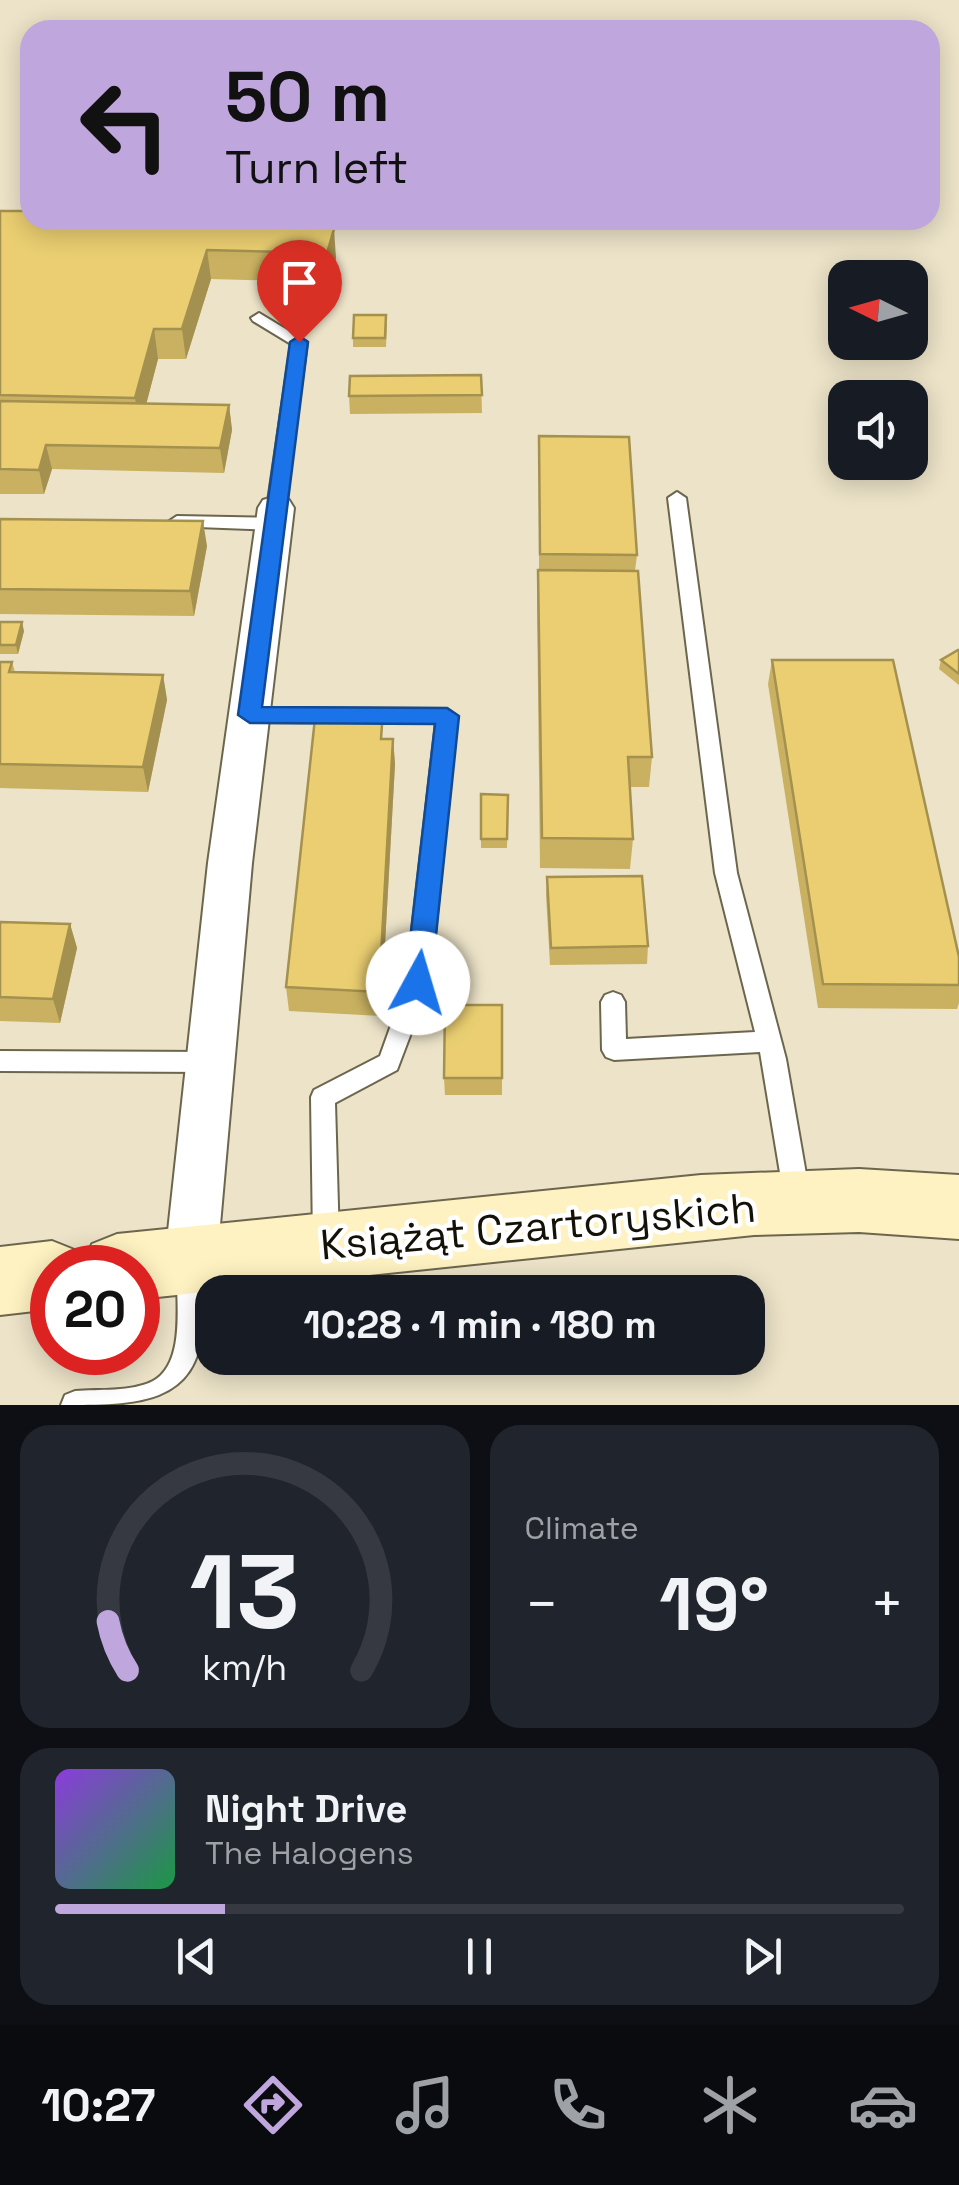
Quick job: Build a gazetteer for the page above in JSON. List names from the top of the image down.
{
  "streets": {
    "main road": ["Książąt Czartoryskich"]
  },
  "north": "left",
  "page": {
    "turn": ["50 m", "Turn left"],
    "limit": "20",
    "trip": "10:28 · 1 min · 180 m",
    "tile": "Climate",
    "heat": ["−", "19°", "+"],
    "song": ["Night Drive", "The Halogens"],
    "tabs": "10:27",
    "gauge": ["13", "km/h"]
  }
}
